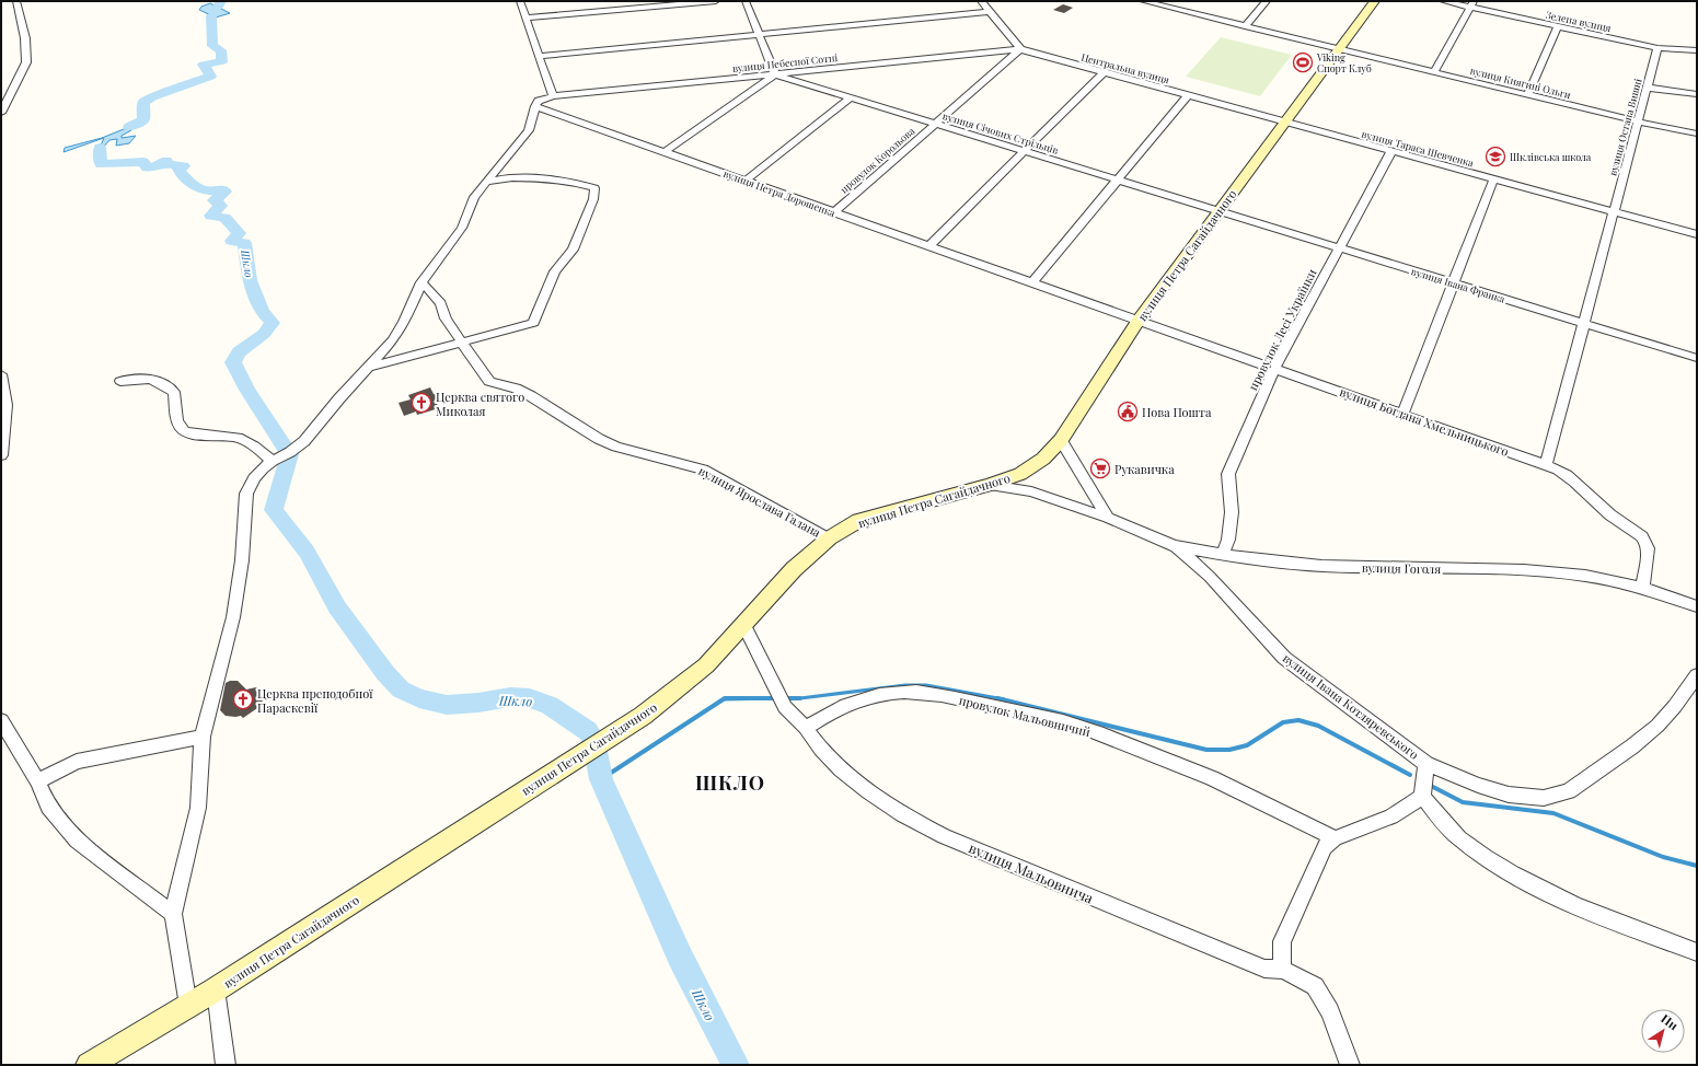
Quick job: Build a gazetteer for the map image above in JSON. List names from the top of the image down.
{
  "streets": {
    "street": [
      "Зелена вулиця",
      "вулиця Небесної Сотні",
      "Центральна вулиця",
      "вулиця Княгині Ольги",
      "вулиця Остапа Вишні",
      "вулиця Січових Стрільців",
      "вулиця Тараса Шевченка",
      "провулок Корольова",
      "вулиця Петра Дорошенка",
      "вулиця Петра Сагайдачного",
      "вулиця Івана Франка",
      "провулок Лесі Українки",
      "вулиця Богдана Хмельницького",
      "вулиця Ярослава Галана",
      "вулиця Гоголя",
      "вулиця Івана Котляревського",
      "провулок Мальовничий",
      "вулиця Мальовнича"
    ]
  },
  "crossings": [
    ["Зелена вулиця", "вулиця Остапа Вишні"],
    ["вулиця Небесної Сотні", "Центральна вулиця"],
    ["вулиця Небесної Сотні", "вулиця Січових Стрільців"],
    ["вулиця Небесної Сотні", "провулок Корольова"],
    ["Центральна вулиця", "вулиця Тараса Шевченка"],
    ["Центральна вулиця", "провулок Корольова"],
    ["Центральна вулиця", "вулиця Петра Сагайдачного"],
    ["вулиця Княгині Ольги", "вулиця Остапа Вишні"],
    ["вулиця Княгині Ольги", "вулиця Петра Сагайдачного"],
    ["вулиця Остапа Вишні", "вулиця Тараса Шевченка"],
    ["вулиця Остапа Вишні", "вулиця Івана Франка"],
    ["вулиця Остапа Вишні", "вулиця Богдана Хмельницького"],
    ["вулиця Січових Стрільців", "провулок Корольова"],
    ["вулиця Січових Стрільців", "вулиця Петра Сагайдачного"],
    ["вулиця Січових Стрільців", "вулиця Івана Франка"],
    ["вулиця Тараса Шевченка", "вулиця Петра Сагайдачного"],
    ["вулиця Тараса Шевченка", "провулок Лесі Українки"],
    ["провулок Корольова", "вулиця Петра Дорошенка"],
    ["вулиця Петра Дорошенка", "вулиця Петра Сагайдачного"],
    ["вулиця Петра Дорошенка", "вулиця Богдана Хмельницького"],
    ["вулиця Петра Сагайдачного", "вулиця Івана Франка"],
    ["вулиця Петра Сагайдачного", "вулиця Богдана Хмельницького"],
    ["вулиця Петра Сагайдачного", "вулиця Ярослава Галана"],
    ["вулиця Петра Сагайдачного", "вулиця Гоголя"],
    ["вулиця Петра Сагайдачного", "вулиця Мальовнича"],
    ["вулиця Івана Франка", "провулок Лесі Українки"],
    ["провулок Лесі Українки", "вулиця Богдана Хмельницького"],
    ["провулок Лесі Українки", "вулиця Гоголя"],
    ["вулиця Богдана Хмельницького", "вулиця Гоголя"],
    ["вулиця Гоголя", "вулиця Івана Котляревського"],
    ["провулок Мальовничий", "вулиця Мальовнича"]
  ],
  "districts": ["ШКЛО"],
  "water": ["Шкло"],
  "places": {
    "sports": ["Viking Спорт Клуб"],
    "school or university": ["Шклівська школа"],
    "church": ["Церква святого Миколая", "Церква преподобної Параскевії"],
    "public building": ["Нова Пошта"],
    "supermarket": ["Рукавичка"]
  },
  "north": "top right"
}
